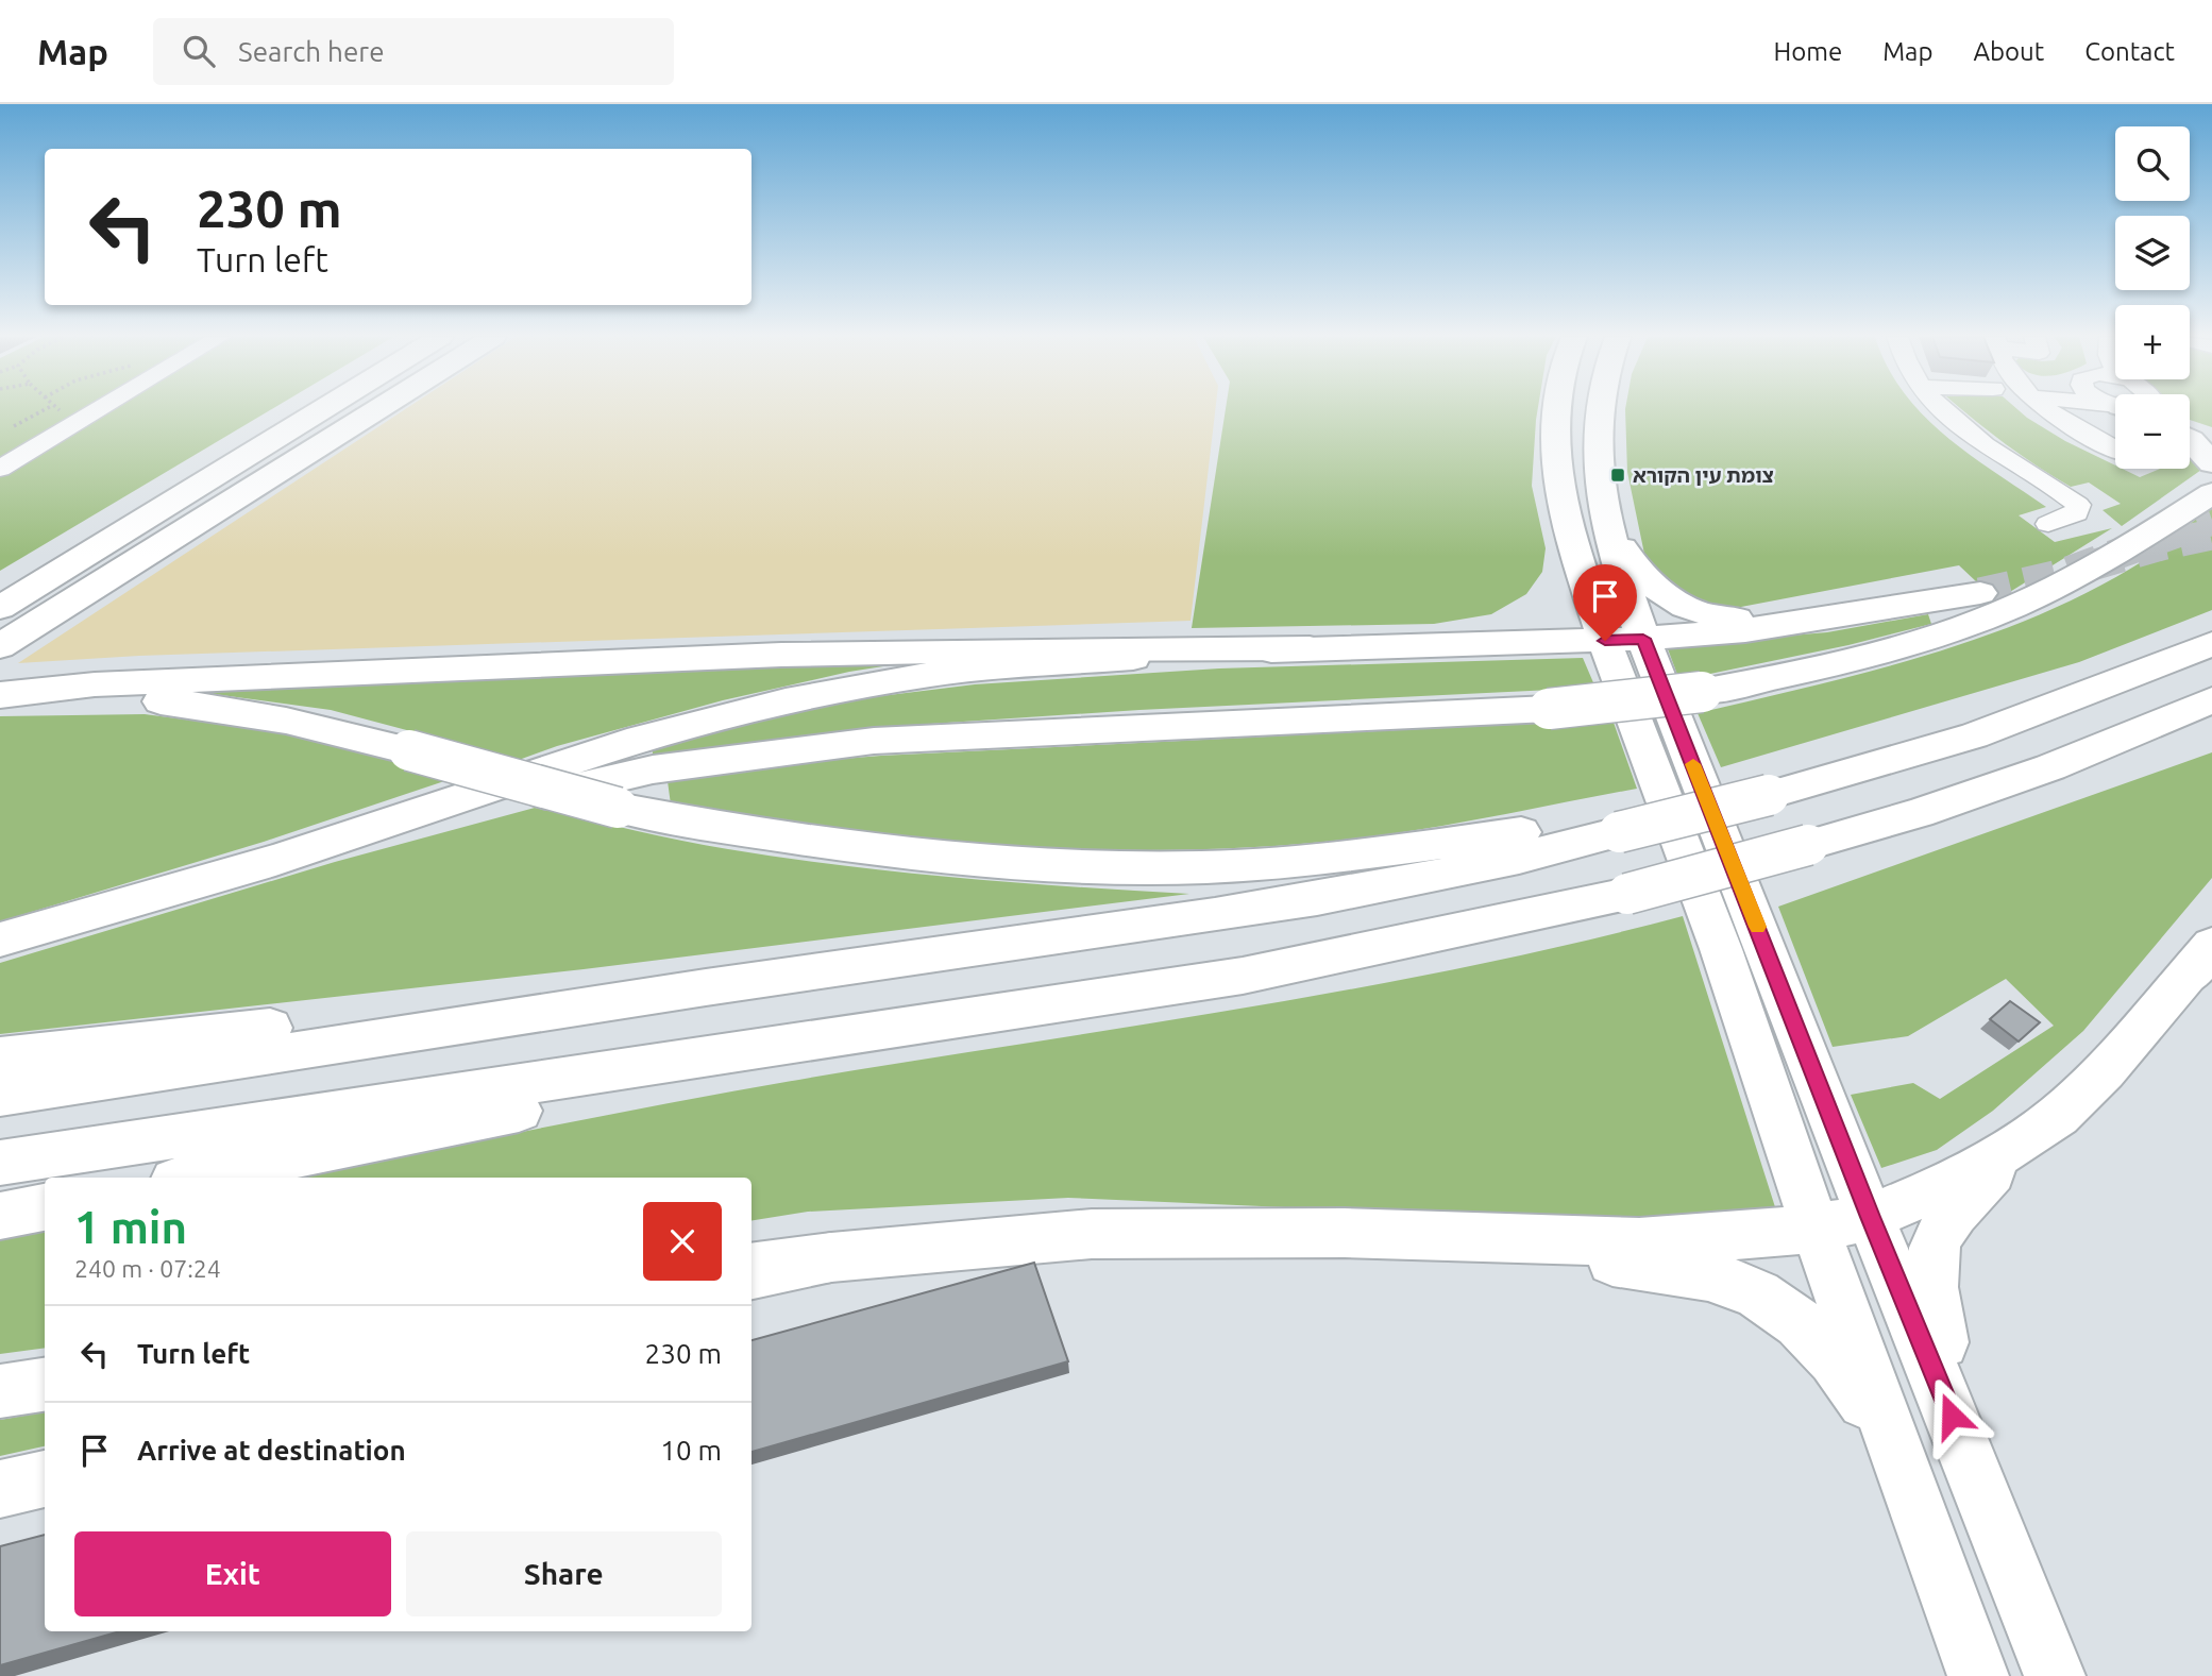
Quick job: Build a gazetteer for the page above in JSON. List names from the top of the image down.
{
  "places": {
    "transit": ["צומת עין הקורא"]
  },
  "page": {
    "header": "Map",
    "search": "Search here",
    "nav": [
      "Home",
      "Map",
      "About",
      "Contact"
    ],
    "map_buttons": ["+", "−"],
    "turn": ["230 m", "Turn left"],
    "heading": ["1 min", "240 m · 07:24"],
    "list": [
      {
        "name": "Turn left",
        "value": "230 m"
      },
      {
        "name": "Arrive at destination",
        "value": "10 m"
      }
    ],
    "buttons": ["Exit", "Share"]
  }
}
